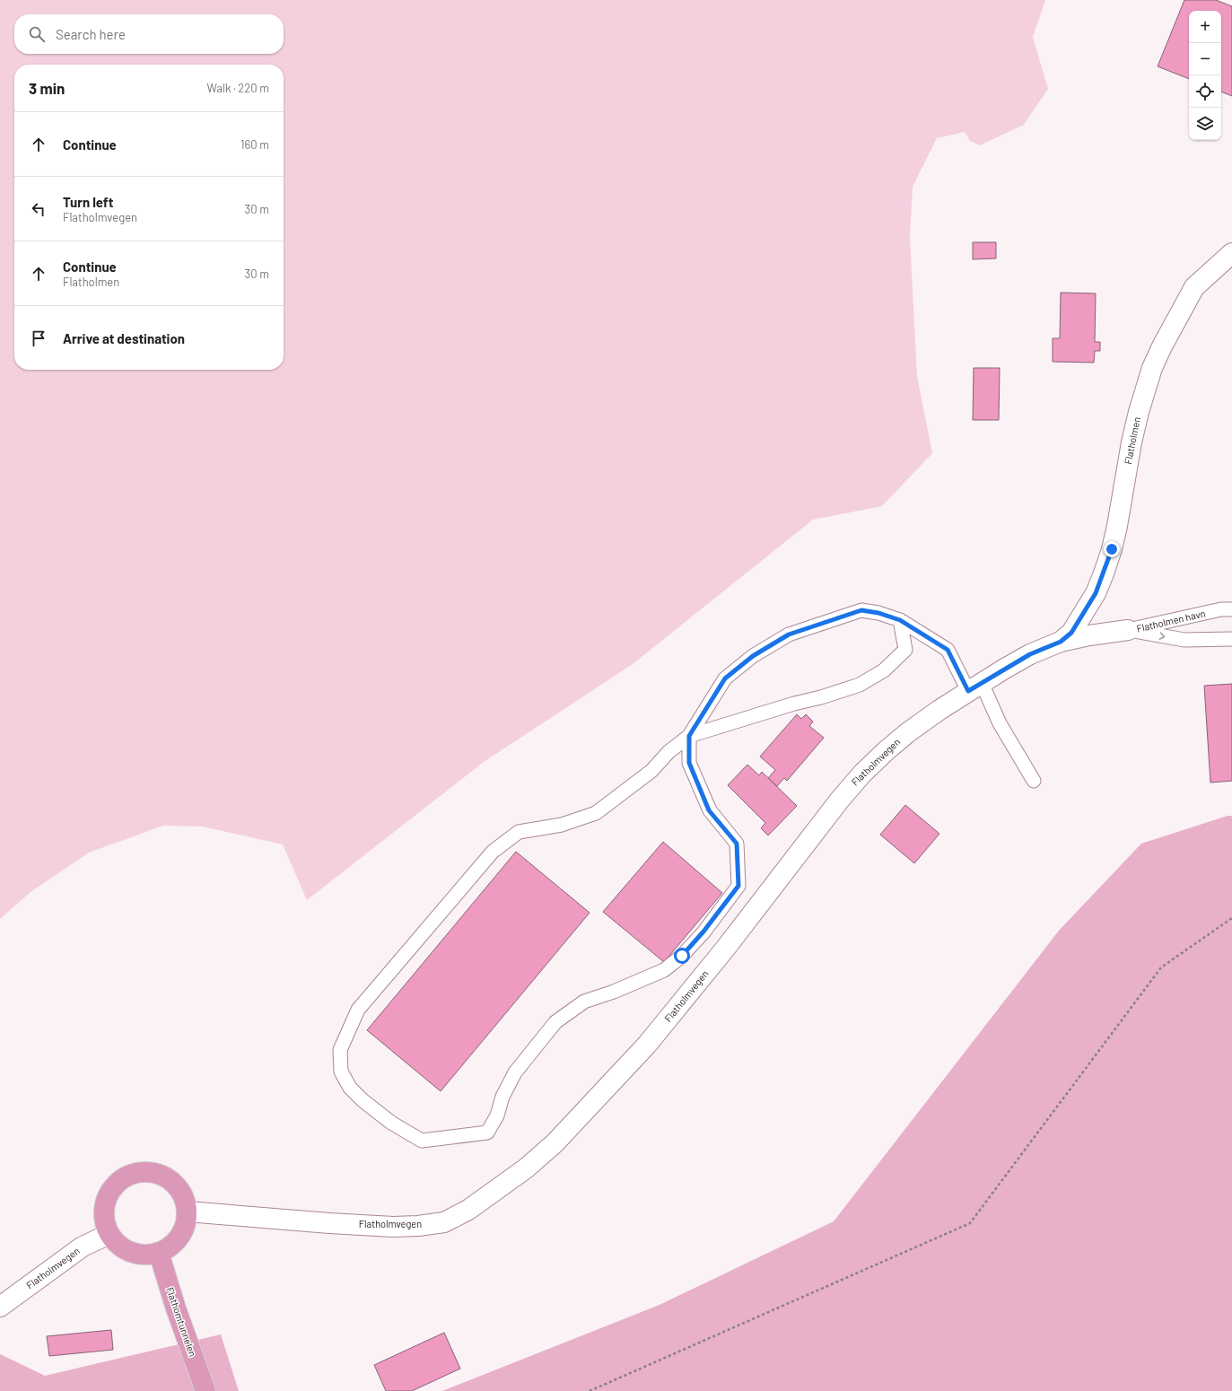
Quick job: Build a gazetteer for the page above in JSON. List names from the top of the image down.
{
  "streets": {
    "highway": ["Flathomtunnelen"],
    "street": ["Flatholmen", "Flatholmvegen"],
    "lane": ["Flatholmen havn"]
  },
  "crossings": [
    ["Flatholmen", "Flatholmvegen"],
    ["Flatholmen havn", "Flatholmvegen"],
    ["Flatholmvegen", "Flathomtunnelen"]
  ],
  "page": {
    "map_buttons": ["+", "−"],
    "search": "Search here",
    "heading": ["3 min", "Walk · 220 m"],
    "list": [
      ["Continue", "160 m"],
      ["Turn left", "Flatholmvegen", "30 m"],
      ["Continue", "Flatholmen", "30 m"],
      "Arrive at destination"
    ]
  }
}
